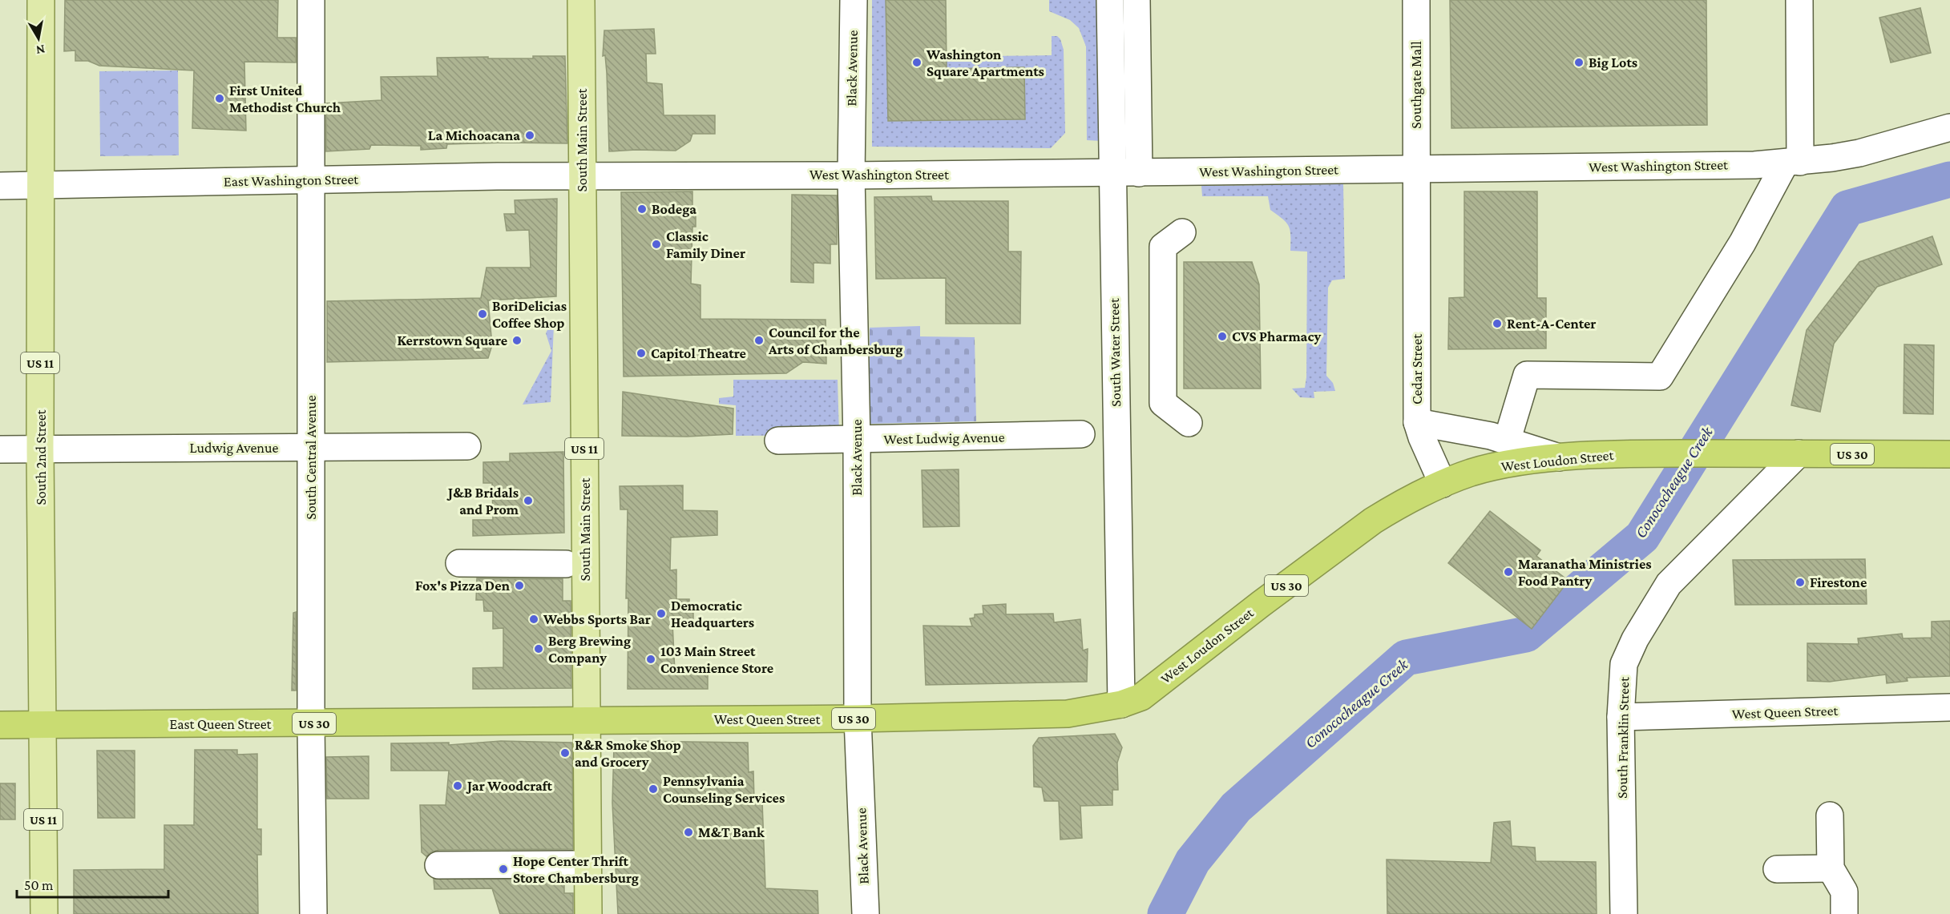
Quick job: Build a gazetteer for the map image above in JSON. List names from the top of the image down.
{
  "streets": {
    "highway": [
      "US 30",
      "West Loudon Street",
      "West Queen Street",
      "East Queen Street"
    ],
    "main road": ["South Main Street", "US 11", "South 2nd Street"],
    "street": [
      "Black Avenue",
      "Southgate Mall",
      "West Washington Street",
      "East Washington Street",
      "South Water Street",
      "Cedar Street",
      "West Ludwig Avenue",
      "Ludwig Avenue",
      "South Central Avenue",
      "South Franklin Street"
    ]
  },
  "crossings": [
    ["Black Avenue", "West Washington Street"],
    ["Black Avenue", "West Ludwig Avenue"],
    ["Black Avenue", "West Queen Street"],
    ["Southgate Mall", "West Washington Street"],
    ["Southgate Mall", "Cedar Street"],
    ["South Main Street", "West Washington Street"],
    ["South Main Street", "East Washington Street"],
    ["South Main Street", "West Queen Street"],
    ["South Main Street", "East Queen Street"],
    ["West Washington Street", "East Washington Street"],
    ["West Washington Street", "South Water Street"],
    ["West Washington Street", "Cedar Street"],
    ["East Washington Street", "South 2nd Street"],
    ["East Washington Street", "South Central Avenue"],
    ["South Water Street", "West Loudon Street"],
    ["South Water Street", "West Queen Street"],
    ["Cedar Street", "West Loudon Street"],
    ["Ludwig Avenue", "South 2nd Street"],
    ["Ludwig Avenue", "South Central Avenue"],
    ["South 2nd Street", "East Queen Street"],
    ["South Central Avenue", "East Queen Street"],
    ["West Loudon Street", "West Queen Street"],
    ["West Loudon Street", "South Franklin Street"],
    ["West Queen Street", "East Queen Street"],
    ["West Queen Street", "South Franklin Street"]
  ],
  "water": ["Conococheague Creek"],
  "places": [
    "Washington Square Apartments",
    "Big Lots",
    "First United Methodist Church",
    "La Michoacana",
    "Bodega",
    "Classic Family Diner",
    "BoriDelicias Coffee Shop",
    "Rent-A-Center",
    "CVS Pharmacy",
    "Kerrstown Square",
    "Council for the Arts of Chambersburg",
    "Capitol Theatre",
    "J&B Bridals and Prom",
    "Maranatha Ministries Food Pantry",
    "Firestone",
    "Fox's Pizza Den",
    "Democratic Headquarters",
    "Webbs Sports Bar",
    "Berg Brewing Company",
    "103 Main Street Convenience Store",
    "R&R Smoke Shop and Grocery",
    "Jar Woodcraft",
    "Pennsylvania Counseling Services",
    "M&T Bank",
    "Hope Center Thrift Store Chambersburg"
  ],
  "scale_bar": "50 m",
  "north": "bottom"
}
